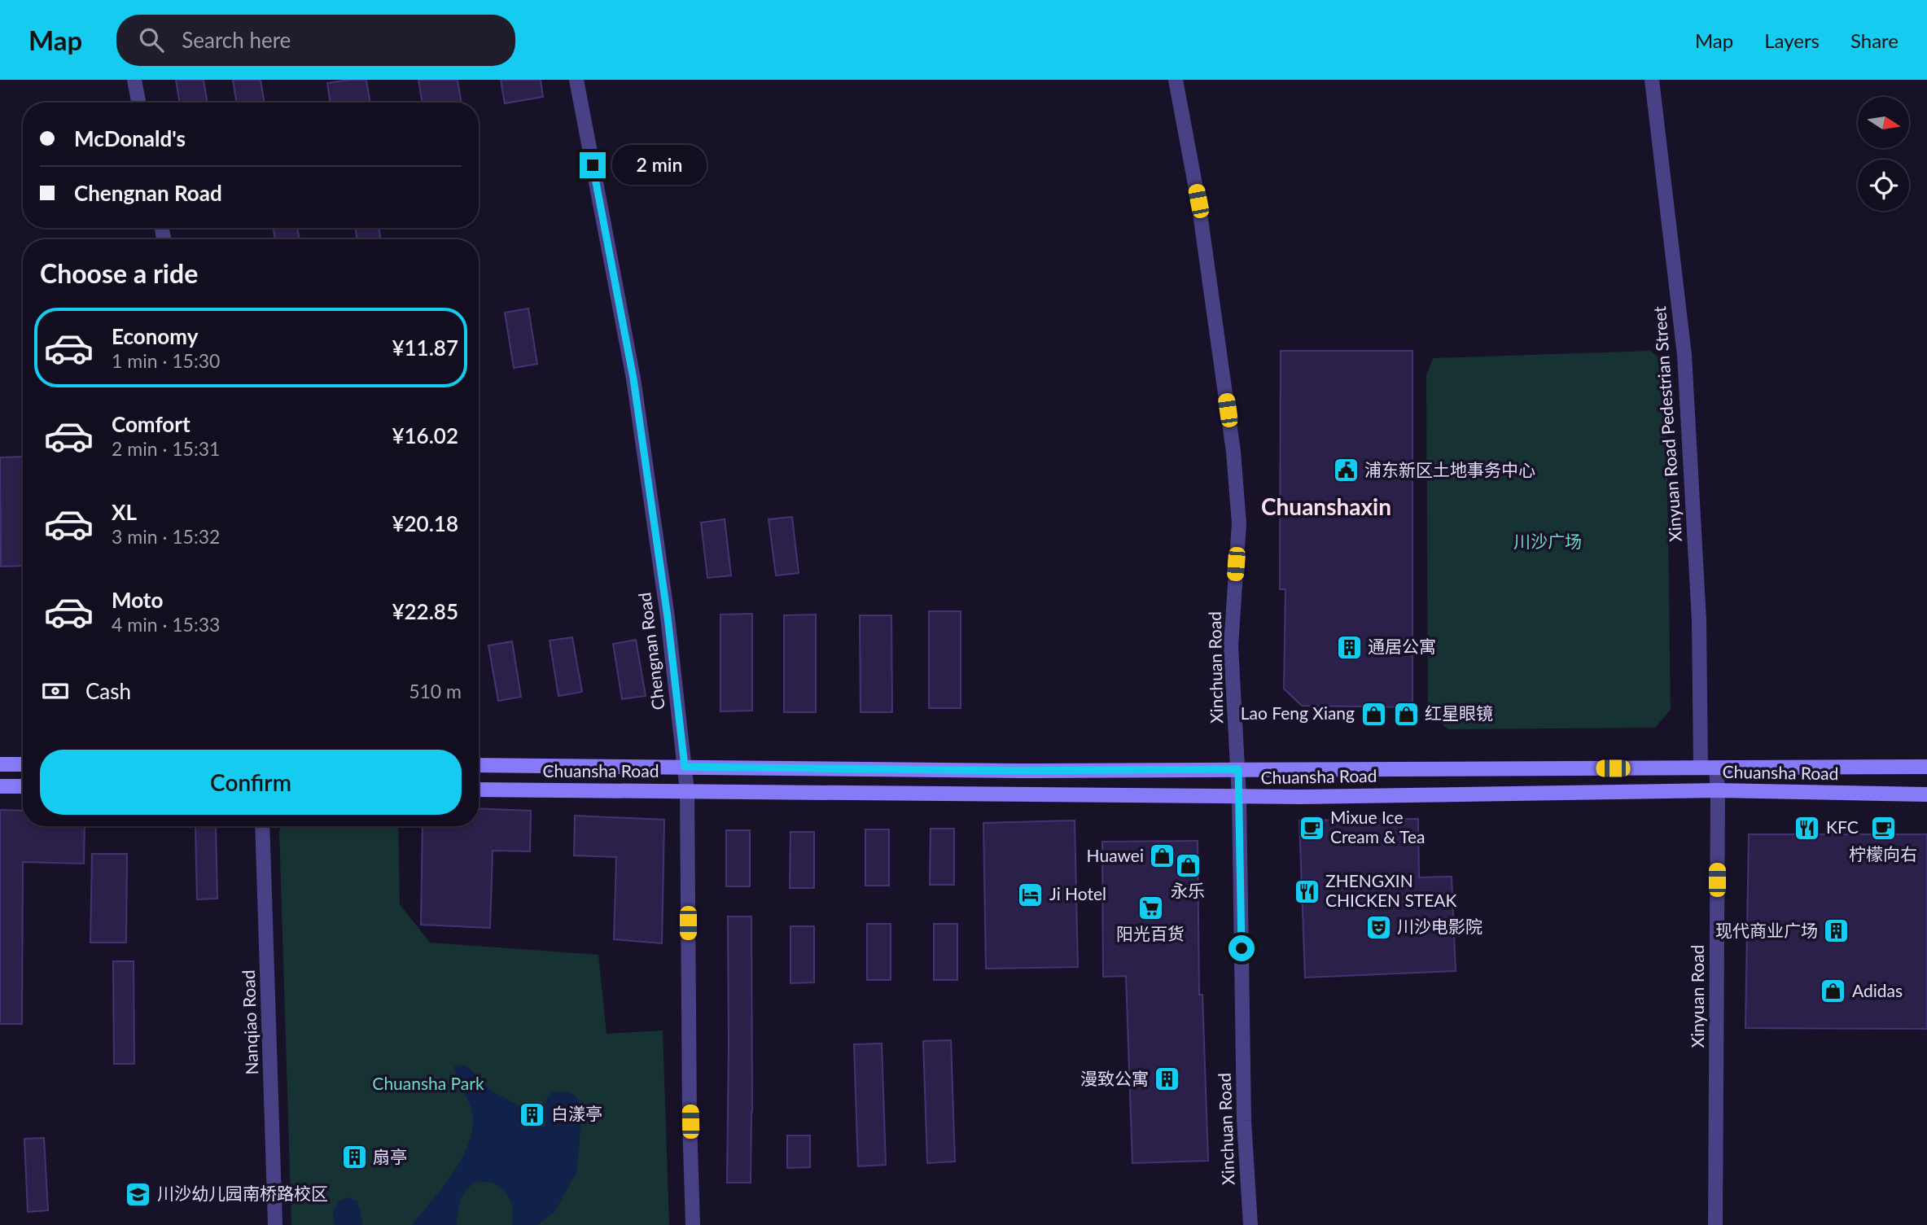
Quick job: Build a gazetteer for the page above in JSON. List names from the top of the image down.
{
  "streets": {
    "main road": ["Chuansha Road"],
    "street": [
      "Xinyuan Road Pedestrian Street",
      "Chengnan Road",
      "Xinchuan Road",
      "Xinyuan Road",
      "Nanqiao Road"
    ]
  },
  "crossings": [
    ["Xinyuan Road Pedestrian Street", "Chuansha Road"],
    ["Chengnan Road", "Chuansha Road"],
    ["Xinchuan Road", "Chuansha Road"],
    ["Chuansha Road", "Xinyuan Road"]
  ],
  "districts": ["Chuanshaxin"],
  "parks": ["川沙广场", "Chuansha Park"],
  "places": {
    "public building": ["浦东新区土地事务中心"],
    "building": [
      "通居公寓",
      "现代商业广场",
      "漫致公寓",
      "白漾亭",
      "扇亭"
    ],
    "shop": [
      "Lao Feng Xiang",
      "红星眼镜",
      "Huawei",
      "永乐",
      "Adidas"
    ],
    "cafe": ["Mixue Ice Cream & Tea", "柠檬向右"],
    "restaurant": ["KFC", "ZHENGXIN CHICKEN STEAK"],
    "hotel": ["Ji Hotel"],
    "supermarket": ["阳光百货"],
    "theatre": ["川沙电影院"],
    "school or university": ["川沙幼儿园南桥路校区"]
  },
  "north": "right",
  "page": {
    "header": "Map",
    "search": "Search here",
    "nav": ["Map", "Layers", "Share"],
    "banner": ["McDonald's", "Chengnan Road"],
    "bubble": "2 min",
    "heading": "Choose a ride",
    "list": [
      {
        "name": "Economy",
        "note": "1 min · 15:30",
        "value": "¥11.87"
      },
      {
        "name": "Comfort",
        "note": "2 min · 15:31",
        "value": "¥16.02"
      },
      {
        "name": "XL",
        "note": "3 min · 15:32",
        "value": "¥20.18"
      },
      {
        "name": "Moto",
        "note": "4 min · 15:33",
        "value": "¥22.85"
      }
    ],
    "pay": ["Cash", "510 m"],
    "buttons": "Confirm"
  }
}
